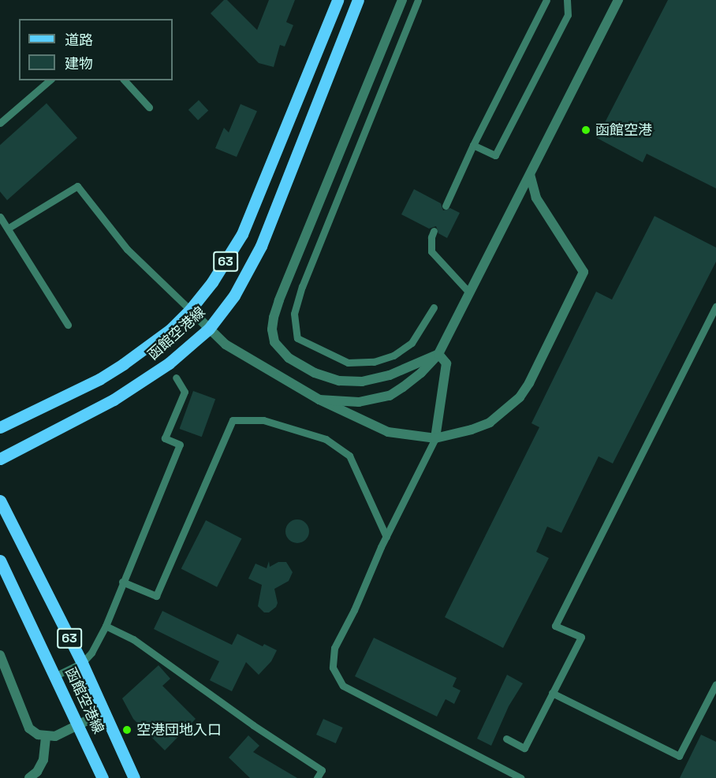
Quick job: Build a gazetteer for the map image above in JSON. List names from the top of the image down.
{
  "streets": {
    "main road": ["63", "函館空港線"]
  },
  "places": ["函館空港", "空港団地入口"],
  "legend": ["道路", "建物"]
}
